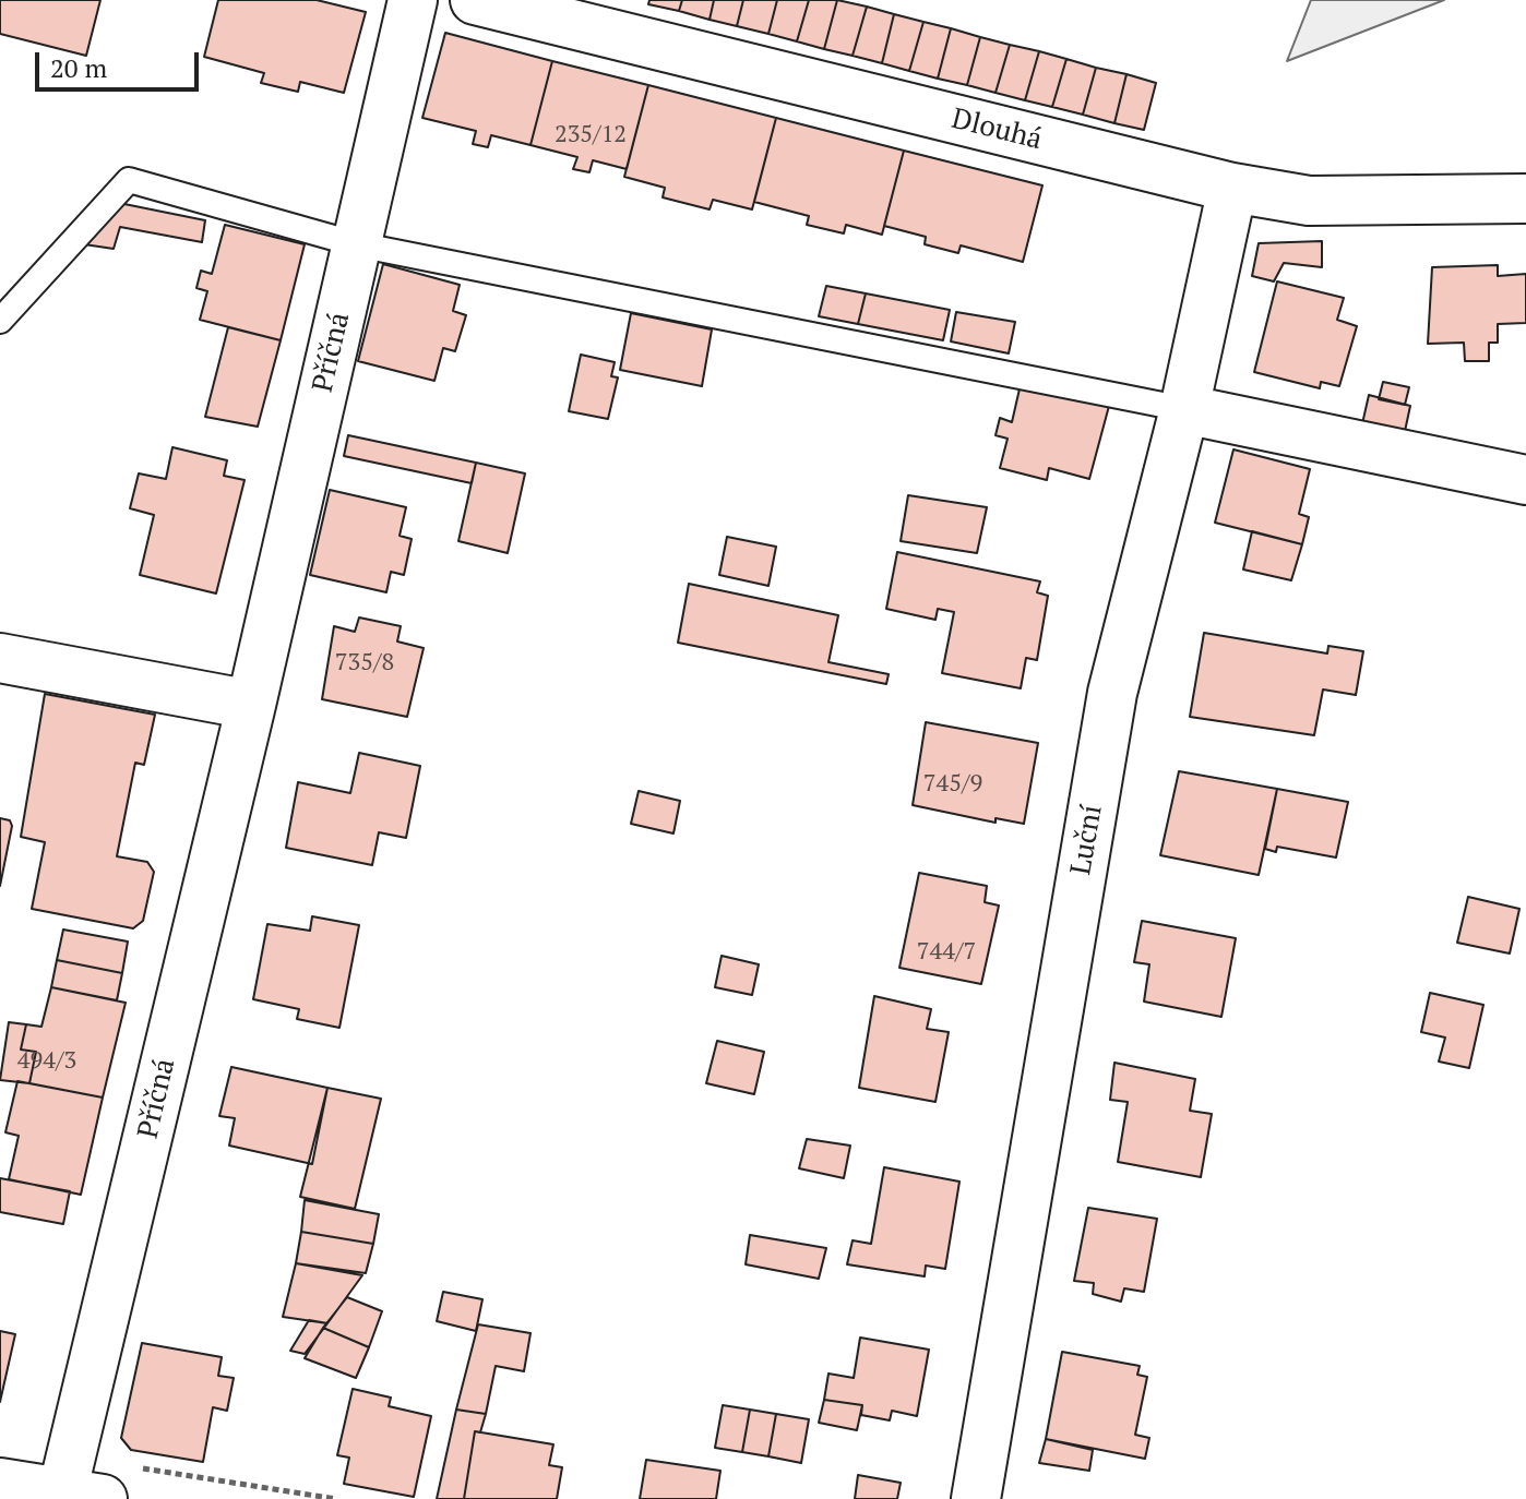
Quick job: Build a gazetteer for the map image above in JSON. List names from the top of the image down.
{
  "streets": {
    "street": ["Dlouhá", "Příčná", "Luční"]
  },
  "crossings": [
    ["Dlouhá", "Luční"]
  ],
  "house_numbers": [
    "235/12",
    "735/8",
    "745/9",
    "744/7",
    "494/3"
  ],
  "scale_bar": "20 m"
}
